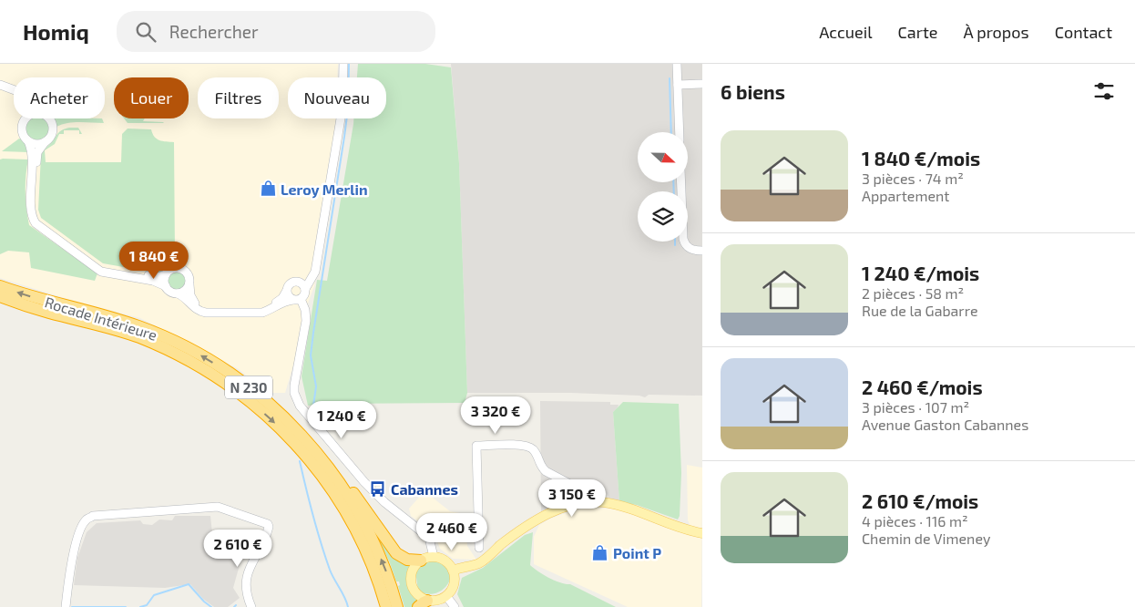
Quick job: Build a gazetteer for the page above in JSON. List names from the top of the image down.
{
  "streets": {
    "highway": ["Rocade Intérieure", "N 230"]
  },
  "places": {
    "shop": ["Leroy Merlin", "Point P"],
    "bus stop": ["Cabannes"]
  },
  "north": "right",
  "page": {
    "header": "Homiq",
    "search": "Rechercher",
    "nav": [
      "Accueil",
      "Carte",
      "À propos",
      "Contact"
    ],
    "heading": "6 biens",
    "chip": [
      "Acheter",
      "Louer",
      "Filtres",
      "Nouveau"
    ],
    "list": [
      {
        "name": "1 840 €/mois",
        "note": "3 pièces · 74 m² · Appartement"
      },
      {
        "name": "1 240 €/mois",
        "note": "2 pièces · 58 m² · Rue de la Gabarre"
      },
      {
        "name": "2 460 €/mois",
        "note": "3 pièces · 107 m² · Avenue Gaston Cabannes"
      },
      {
        "name": "2 610 €/mois",
        "note": "4 pièces · 116 m² · Chemin de Vimeney"
      }
    ],
    "price": [
      "1 840 €",
      "3 320 €",
      "1 240 €",
      "3 150 €",
      "2 460 €",
      "2 610 €"
    ]
  }
}
